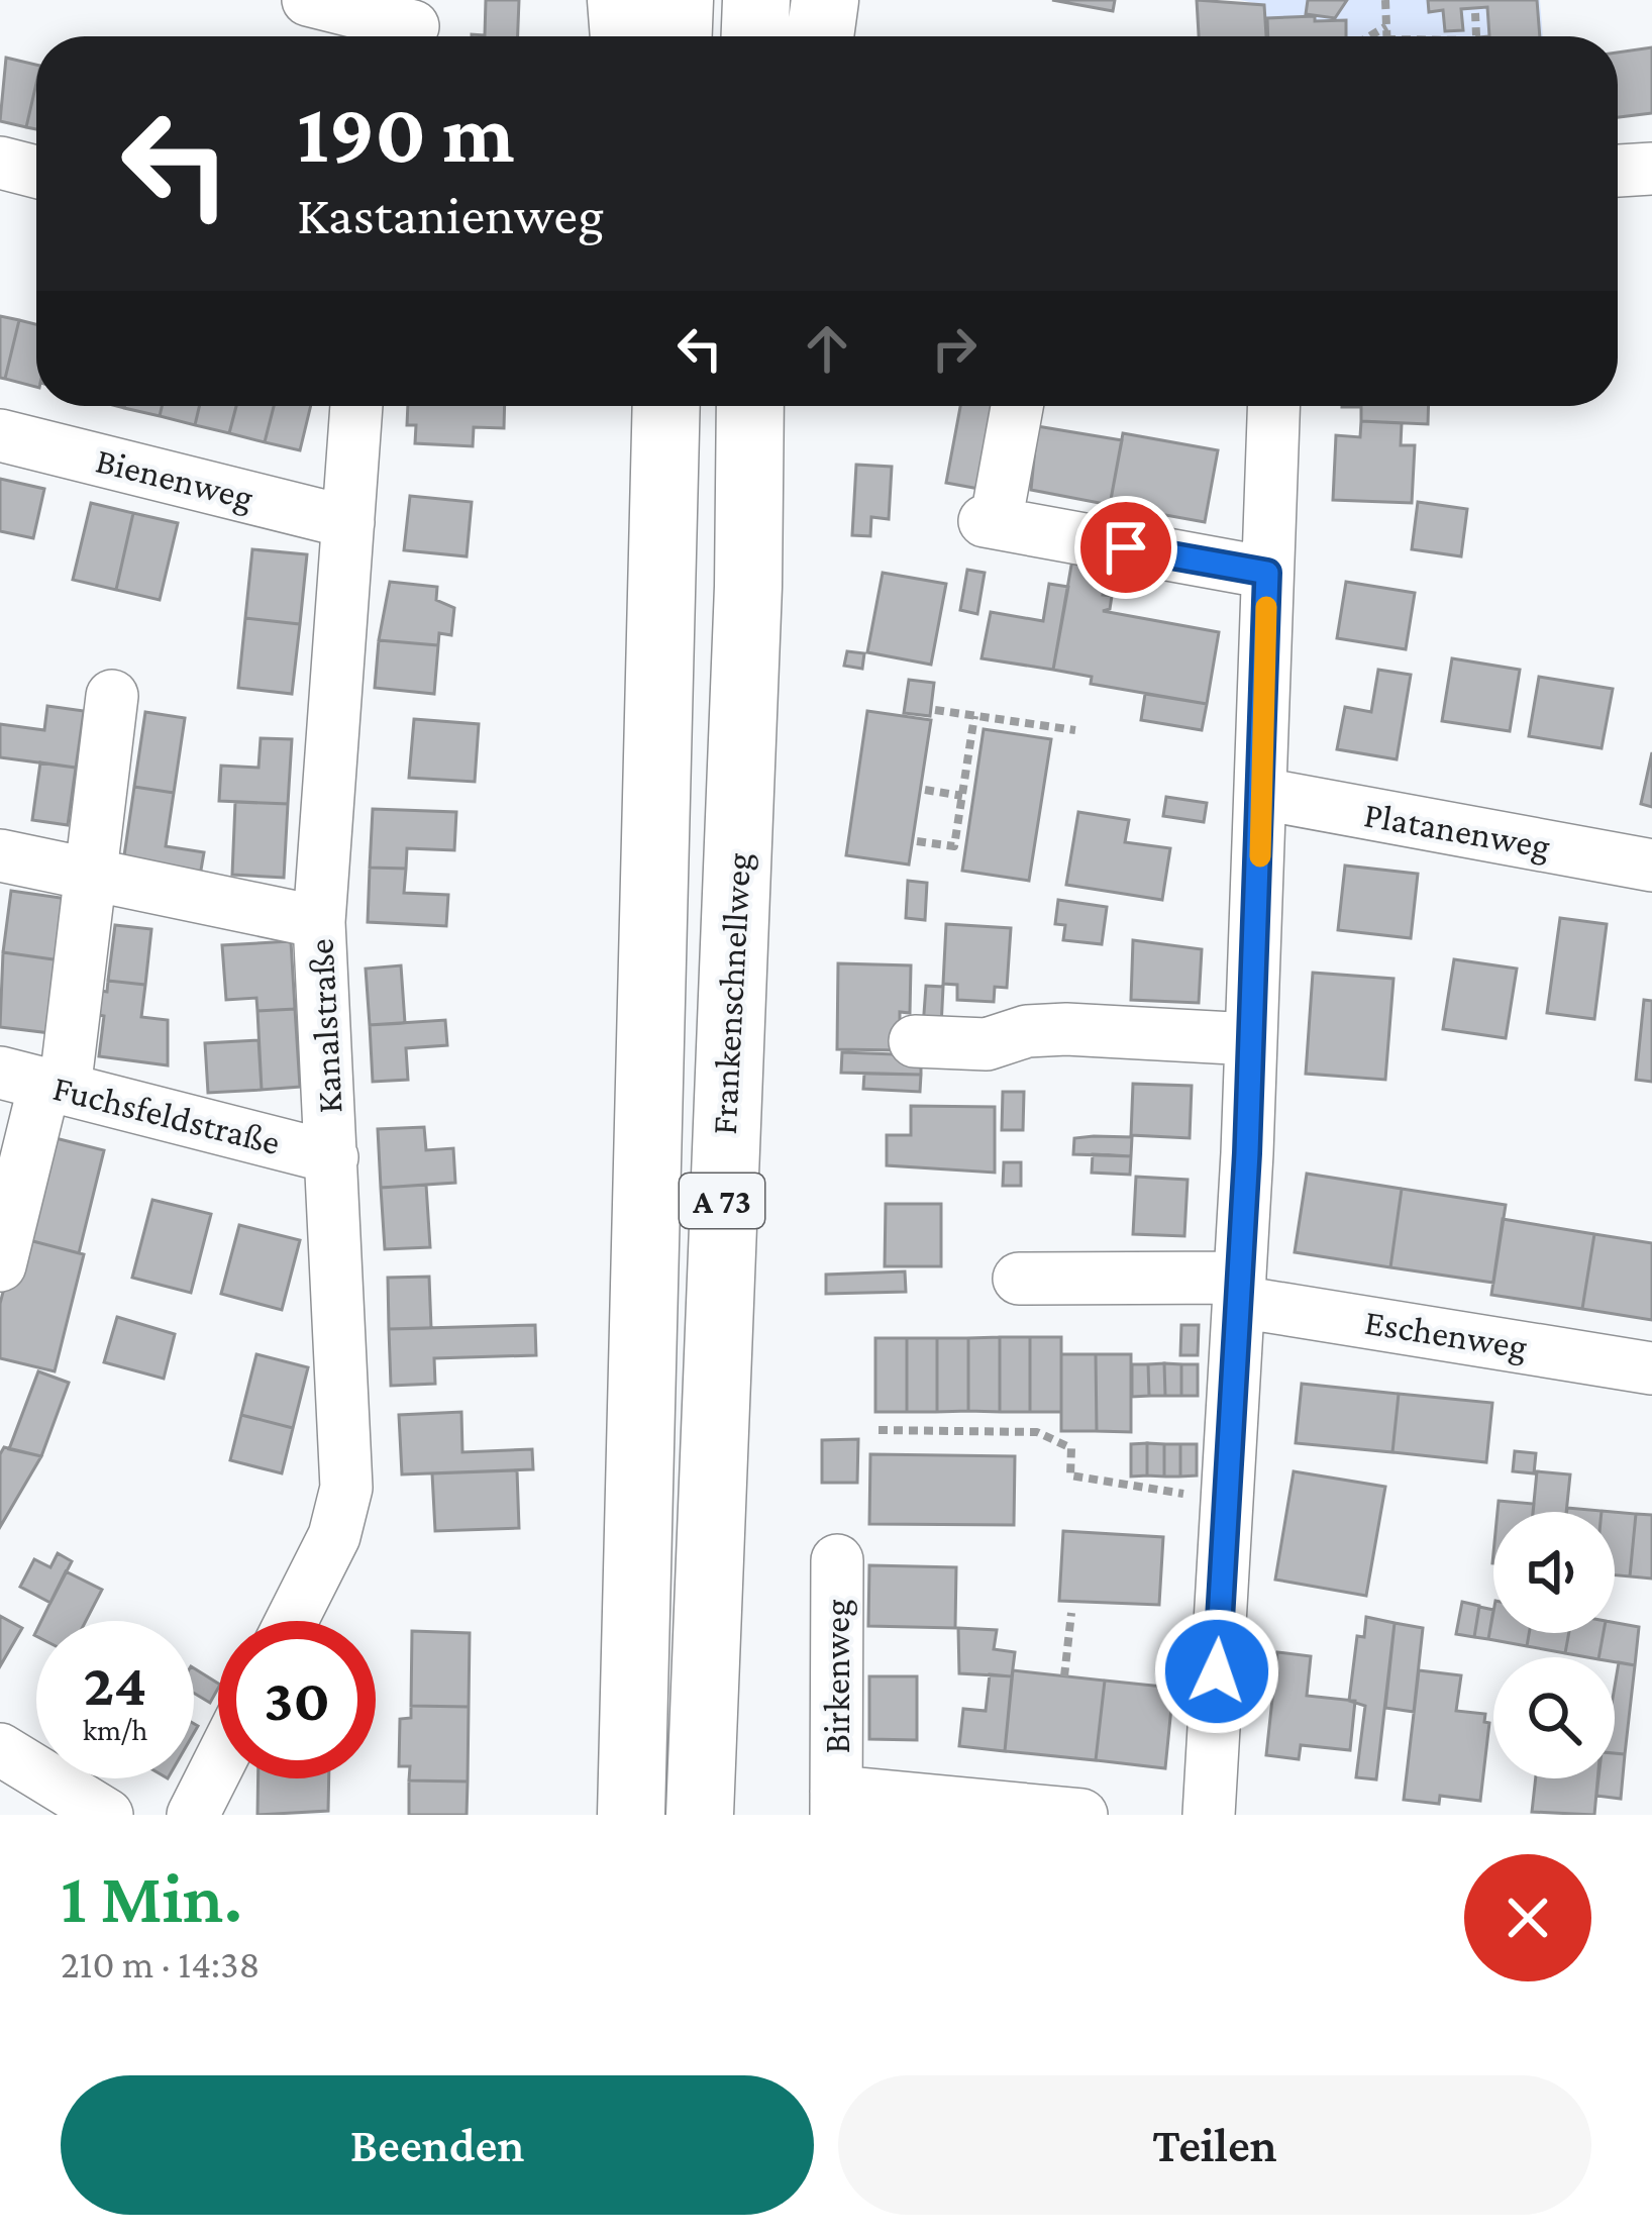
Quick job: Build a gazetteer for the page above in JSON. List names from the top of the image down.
{
  "streets": {
    "highway": ["Frankenschnellweg", "A 73"],
    "street": [
      "Bienenweg",
      "Platanenweg",
      "Kanalstraße",
      "Fuchsfeldstraße",
      "Eschenweg",
      "Birkenweg"
    ]
  },
  "crossings": [
    ["Bienenweg", "Kanalstraße"],
    ["Kanalstraße", "Fuchsfeldstraße"]
  ],
  "page": {
    "turn": ["190 m", "Kastanienweg"],
    "speed": "24 km/h",
    "limit": "30",
    "heading": ["1 Min.", "210 m · 14:38"],
    "buttons": ["Beenden", "Teilen"]
  }
}
